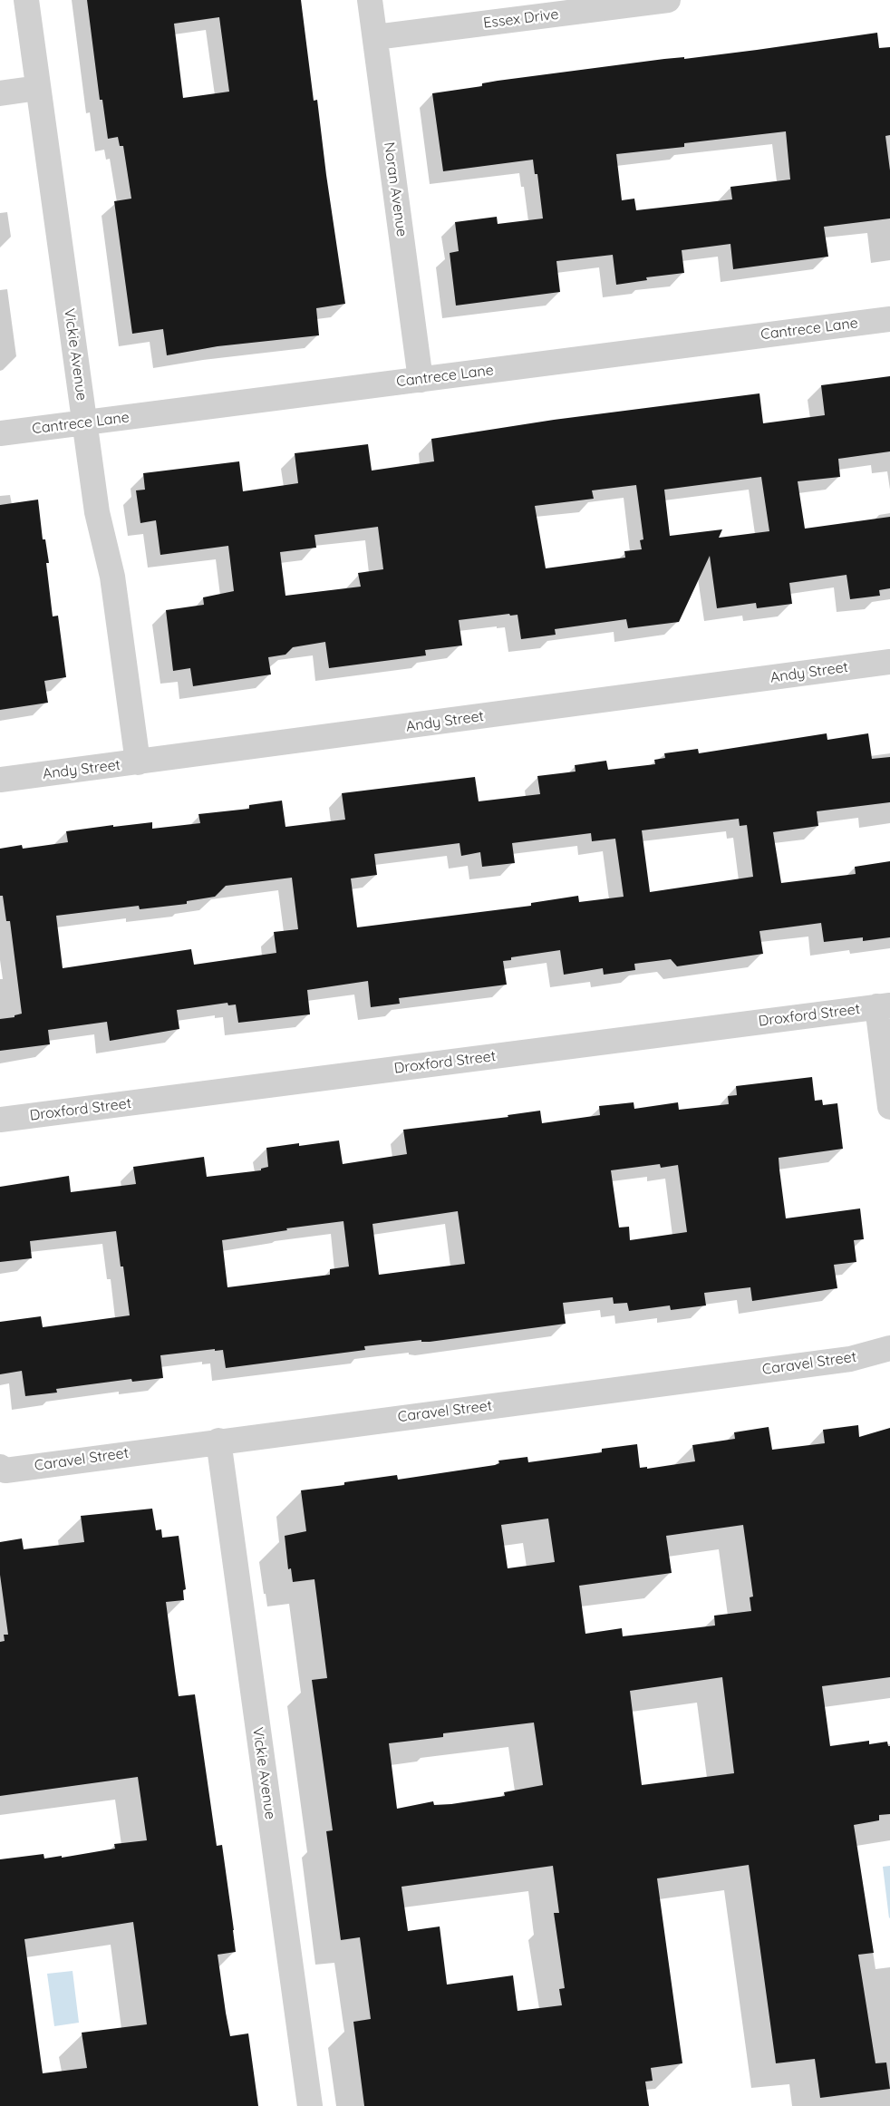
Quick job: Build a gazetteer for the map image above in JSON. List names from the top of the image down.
{
  "streets": {
    "street": [
      "Essex Drive",
      "Noran Avenue",
      "Cantrece Lane",
      "Vickie Avenue",
      "Andy Street",
      "Droxford Street",
      "Caravel Street"
    ]
  },
  "crossings": [
    ["Essex Drive", "Noran Avenue"],
    ["Noran Avenue", "Cantrece Lane"],
    ["Cantrece Lane", "Vickie Avenue"],
    ["Vickie Avenue", "Andy Street"],
    ["Vickie Avenue", "Caravel Street"]
  ]
}
